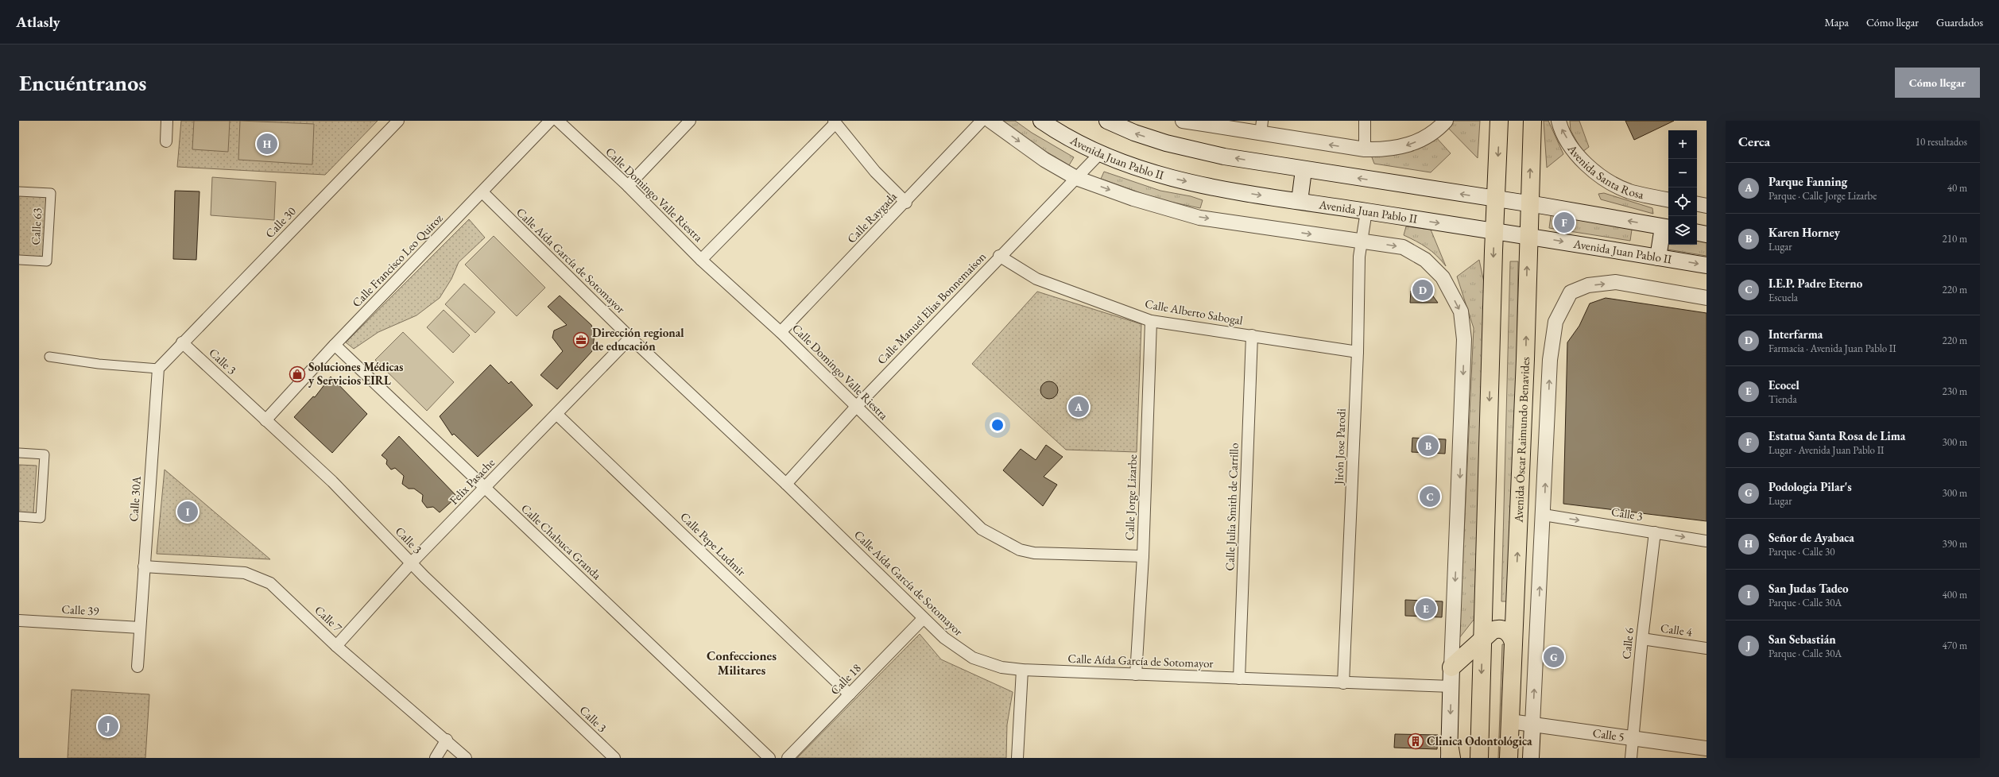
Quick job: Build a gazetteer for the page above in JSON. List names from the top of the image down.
{
  "streets": {
    "main road": ["Avenida Juan Pablo II", "Avenida Óscar Raimundo Benavides"],
    "street": [
      "Avenida Santa Rosa",
      "Calle Domingo Valle Riestra",
      "Calle Raygada",
      "Calle 30",
      "Calle 63",
      "Calle Francisco Leo Quiroz",
      "Calle Aída García de Sotomayor",
      "Calle Manuel Elias Bonnemaison",
      "Calle Alberto Sabogal",
      "Calle 3",
      "Jirón Jose Parodi",
      "Felix Pasache",
      "Calle Jorge Lizarbe",
      "Calle 30A",
      "Calle Julia Smith de Carrillo",
      "Calle Chabuca Granda",
      "Calle Pepe Ludmir",
      "Calle 39",
      "Calle 7",
      "Calle 4",
      "Calle 6",
      "Calle 18",
      "Calle 5"
    ]
  },
  "crossings": [
    ["Avenida Juan Pablo II", "Calle Manuel Elias Bonnemaison"],
    ["Avenida Juan Pablo II", "Avenida Óscar Raimundo Benavides"],
    ["Avenida Juan Pablo II", "Jirón Jose Parodi"],
    ["Calle Domingo Valle Riestra", "Calle Raygada"],
    ["Calle Domingo Valle Riestra", "Calle Manuel Elias Bonnemaison"],
    ["Calle Domingo Valle Riestra", "Calle Jorge Lizarbe"],
    ["Calle 30", "Calle 3"],
    ["Calle Francisco Leo Quiroz", "Calle Aída García de Sotomayor"],
    ["Calle Francisco Leo Quiroz", "Calle 3"],
    ["Calle Francisco Leo Quiroz", "Calle Chabuca Granda"],
    ["Calle Aída García de Sotomayor", "Calle Manuel Elias Bonnemaison"],
    ["Calle Aída García de Sotomayor", "Jirón Jose Parodi"],
    ["Calle Aída García de Sotomayor", "Felix Pasache"],
    ["Calle Aída García de Sotomayor", "Calle Jorge Lizarbe"],
    ["Calle Aída García de Sotomayor", "Calle Julia Smith de Carrillo"],
    ["Calle Aída García de Sotomayor", "Calle 18"],
    ["Calle Manuel Elias Bonnemaison", "Calle Alberto Sabogal"],
    ["Calle Alberto Sabogal", "Jirón Jose Parodi"],
    ["Calle Alberto Sabogal", "Calle Jorge Lizarbe"],
    ["Calle Alberto Sabogal", "Calle Julia Smith de Carrillo"],
    ["Calle 3", "Avenida Óscar Raimundo Benavides"],
    ["Calle 3", "Felix Pasache"],
    ["Calle 3", "Calle 6"],
    ["Avenida Óscar Raimundo Benavides", "Calle 5"],
    ["Felix Pasache", "Calle Chabuca Granda"],
    ["Felix Pasache", "Calle Pepe Ludmir"],
    ["Felix Pasache", "Calle 7"],
    ["Calle 30A", "Calle 39"],
    ["Calle 30A", "Calle 7"],
    ["Calle Pepe Ludmir", "Calle 18"],
    ["Calle 4", "Calle 6"],
    ["Calle 6", "Calle 5"]
  ],
  "one_way": ["Avenida Santa Rosa"],
  "districts": ["Confecciones Militares"],
  "places": {
    "office": ["Dirección regional de educación"],
    "shop": ["Soluciones Médicas y Servicios EIRL"],
    "building": ["Clinica Odontológica"]
  },
  "page": {
    "header": "Atlasly",
    "nav": ["Mapa", "Cómo llegar", "Guardados"],
    "buttons": "Cómo llegar",
    "title": "Encuéntranos",
    "heading": ["Cerca", "10 resultados"],
    "map_buttons": ["+", "−"],
    "pins": [
      "H",
      "F",
      "D",
      "A",
      "B",
      "C",
      "I",
      "E",
      "G",
      "J"
    ],
    "list": [
      {
        "mark": "A",
        "name": "Parque Fanning",
        "note": "Parque · Calle Jorge Lizarbe",
        "value": "40 m"
      },
      {
        "mark": "B",
        "name": "Karen Horney",
        "note": "Lugar",
        "value": "210 m"
      },
      {
        "mark": "C",
        "name": "I.E.P. Padre Eterno",
        "note": "Escuela",
        "value": "220 m"
      },
      {
        "mark": "D",
        "name": "Interfarma",
        "note": "Farmacia · Avenida Juan Pablo II",
        "value": "220 m"
      },
      {
        "mark": "E",
        "name": "Ecocel",
        "note": "Tienda",
        "value": "230 m"
      },
      {
        "mark": "F",
        "name": "Estatua Santa Rosa de Lima",
        "note": "Lugar · Avenida Juan Pablo II",
        "value": "300 m"
      },
      {
        "mark": "G",
        "name": "Podologia Pilar's",
        "note": "Lugar",
        "value": "300 m"
      },
      {
        "mark": "H",
        "name": "Señor de Ayabaca",
        "note": "Parque · Calle 30",
        "value": "390 m"
      },
      {
        "mark": "I",
        "name": "San Judas Tadeo",
        "note": "Parque · Calle 30A",
        "value": "400 m"
      },
      {
        "mark": "J",
        "name": "San Sebastián",
        "note": "Parque · Calle 30A",
        "value": "470 m"
      }
    ]
  }
}
